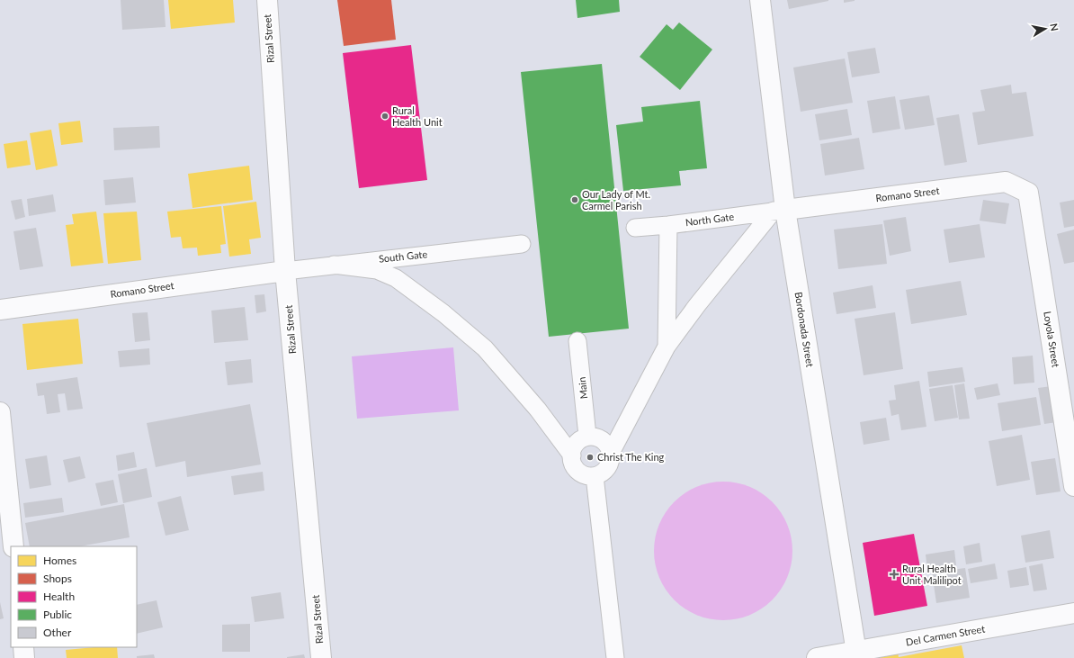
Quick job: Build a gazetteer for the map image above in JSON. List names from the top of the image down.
{
  "streets": {
    "street": [
      "Rizal Street",
      "Romano Street",
      "Bordonada Street",
      "Loyola Street",
      "Del Carmen Street"
    ],
    "lane": ["North Gate", "South Gate", "Main"]
  },
  "crossings": [
    ["Rizal Street", "Romano Street"],
    ["Rizal Street", "South Gate"],
    ["Romano Street", "North Gate"],
    ["Romano Street", "South Gate"],
    ["Romano Street", "Bordonada Street"],
    ["Romano Street", "Loyola Street"],
    ["North Gate", "Bordonada Street"],
    ["Bordonada Street", "Del Carmen Street"]
  ],
  "places": {
    "other": ["Rural Health Unit", "Our Lady of Mt. Carmel Parish", "Christ The King"],
    "health": ["Rural Health Unit Malilipot"]
  },
  "legend": [
    "Homes",
    "Shops",
    "Health",
    "Public",
    "Other"
  ],
  "north": "right"
}
